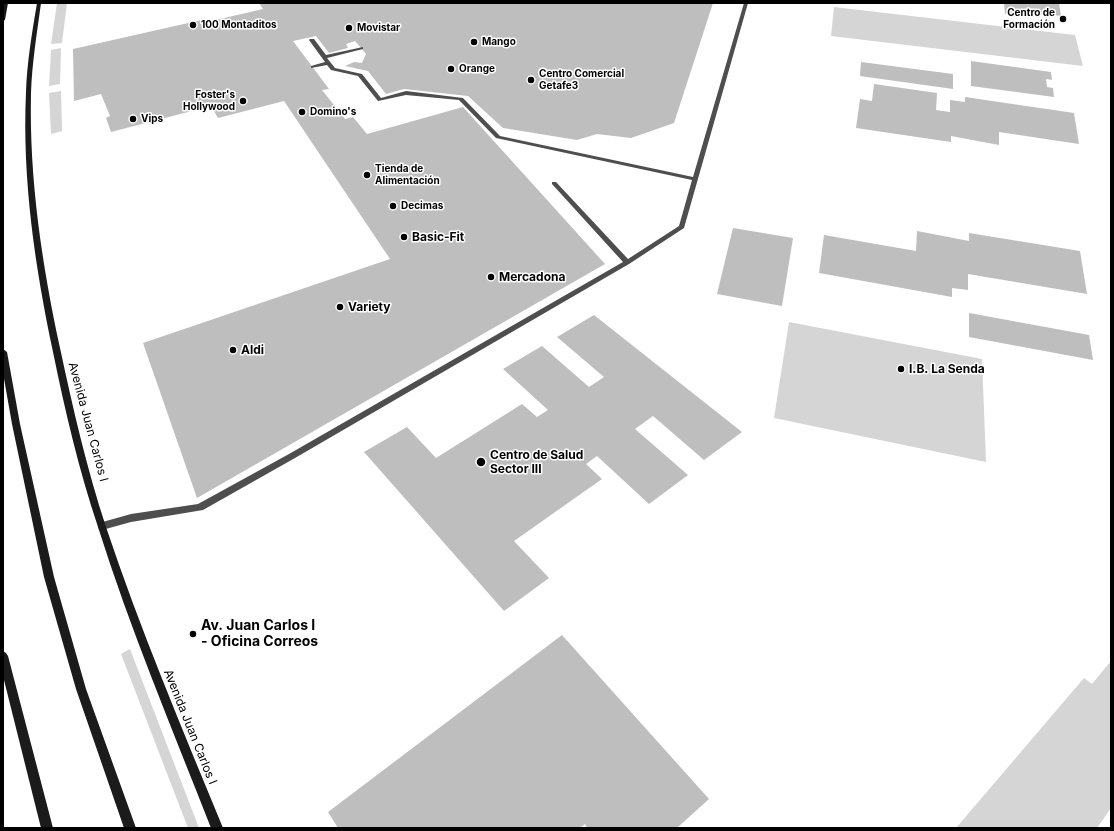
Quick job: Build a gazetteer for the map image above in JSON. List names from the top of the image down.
{
  "streets": {
    "main road": ["Avenida Juan Carlos I"]
  },
  "places": [
    "Centro de Formación",
    "100 Montaditos",
    "Movistar",
    "Mango",
    "Orange",
    "Centro Comercial Getafe3",
    "Foster's Hollywood",
    "Domino's",
    "Vips",
    "Tienda de Alimentación",
    "Decimas",
    "Basic-Fit",
    "Mercadona",
    "Variety",
    "Aldi",
    "I.B. La Senda",
    "Centro de Salud Sector III",
    "Av. Juan Carlos I - Oficina Correos"
  ]
}
